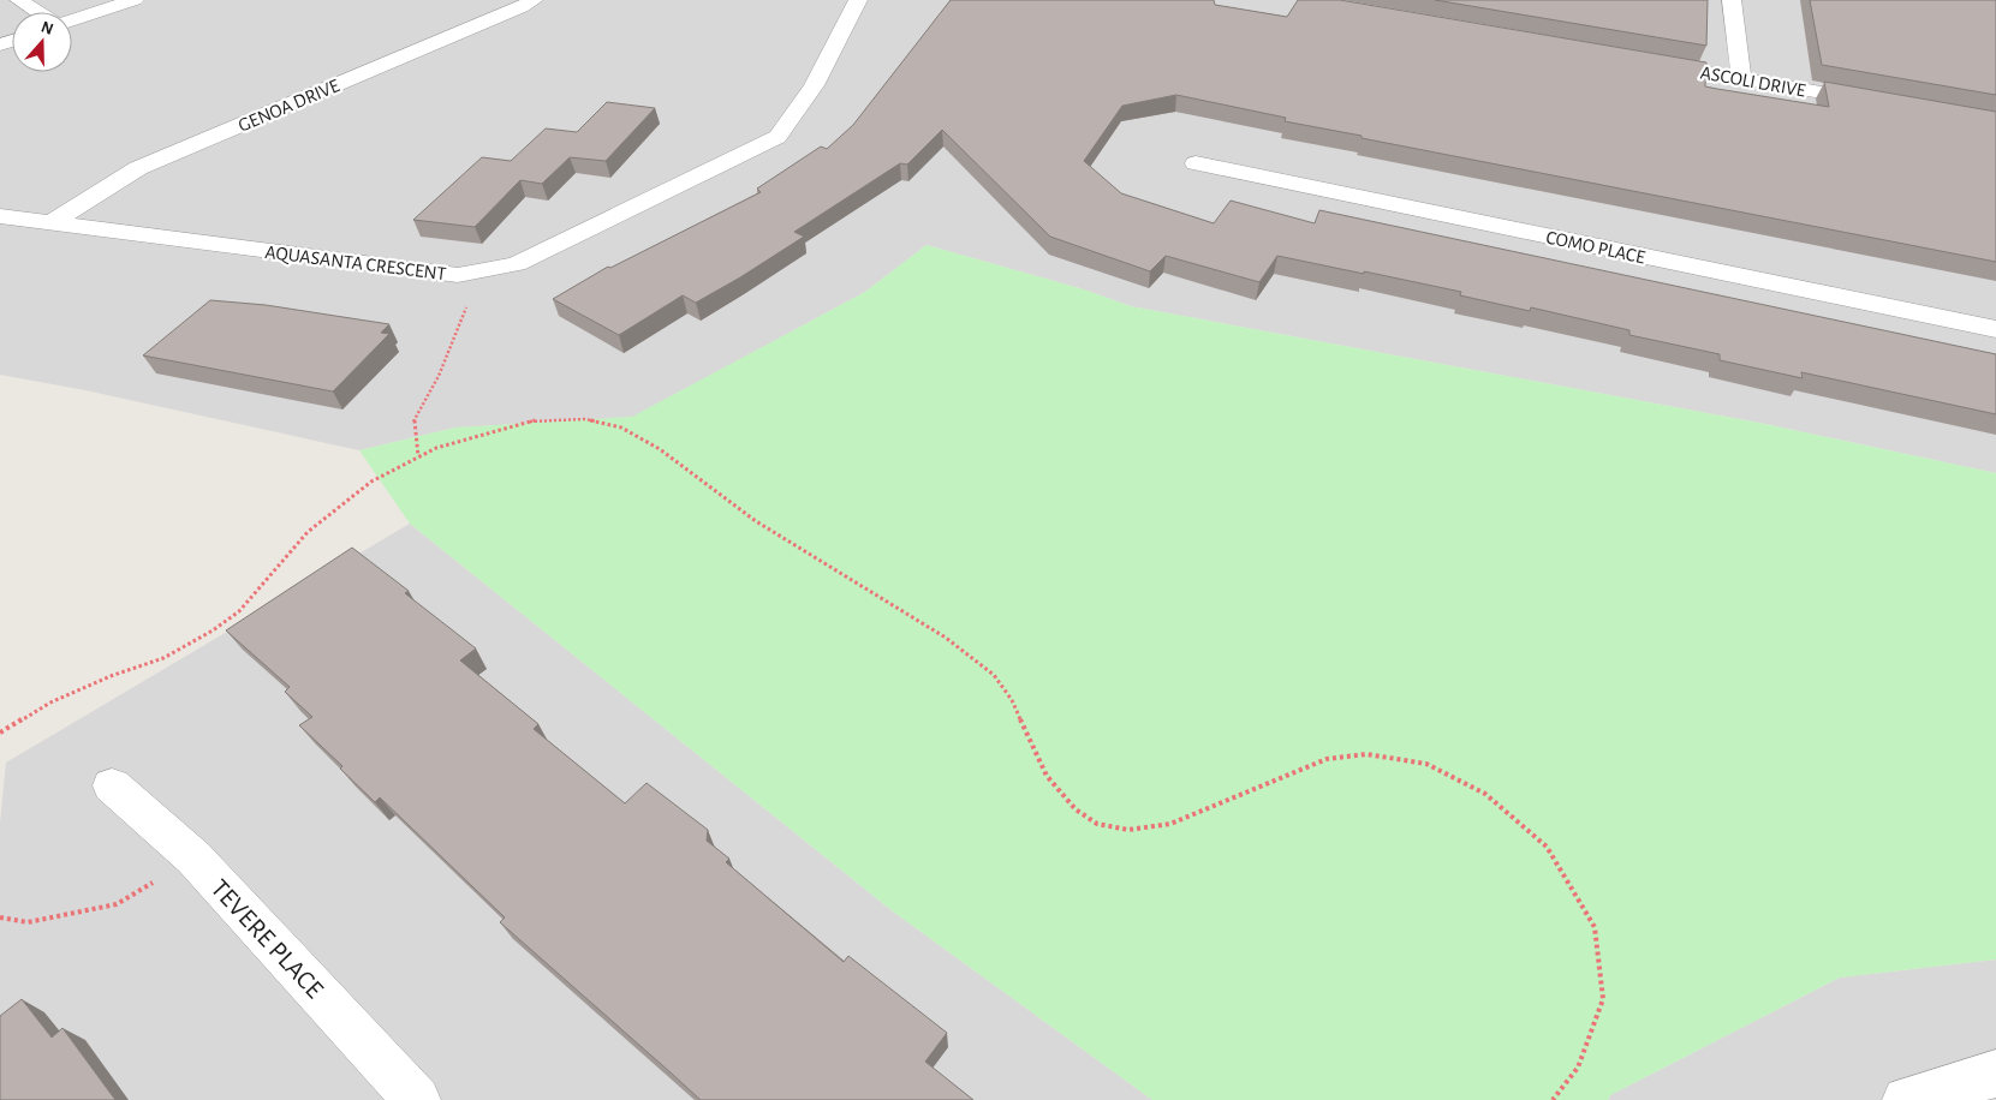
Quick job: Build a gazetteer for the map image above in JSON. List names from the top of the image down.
{
  "streets": {
    "street": [
      "ASCOLI DRIVE",
      "GENOA DRIVE",
      "COMO PLACE",
      "AQUASANTA CRESCENT",
      "TEVERE PLACE"
    ]
  },
  "crossings": [
    ["GENOA DRIVE", "AQUASANTA CRESCENT"]
  ],
  "north": "top"
}
